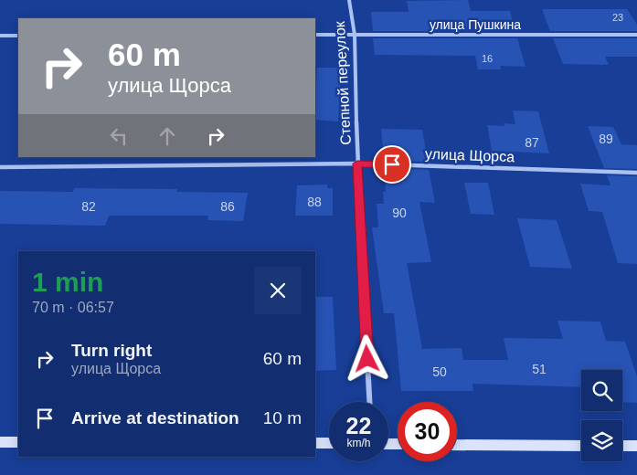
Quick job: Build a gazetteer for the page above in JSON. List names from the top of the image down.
{
  "streets": {
    "street": ["улица Пушкина", "Степной переулок", "улица Щорса"]
  },
  "crossings": [
    ["улица Пушкина", "Степной переулок"],
    ["Степной переулок", "улица Щорса"]
  ],
  "house_numbers": [
    "23",
    "16",
    "89",
    "87",
    "88",
    "82",
    "86",
    "90",
    "51",
    "50"
  ],
  "page": {
    "turn": ["60 m", "улица Щорса"],
    "heading": ["1 min", "70 m · 06:57"],
    "list": [
      {
        "name": "Turn right",
        "note": "улица Щорса",
        "value": "60 m"
      },
      {
        "name": "Arrive at destination",
        "value": "10 m"
      }
    ],
    "speed": "22 km/h",
    "limit": "30"
  }
}
